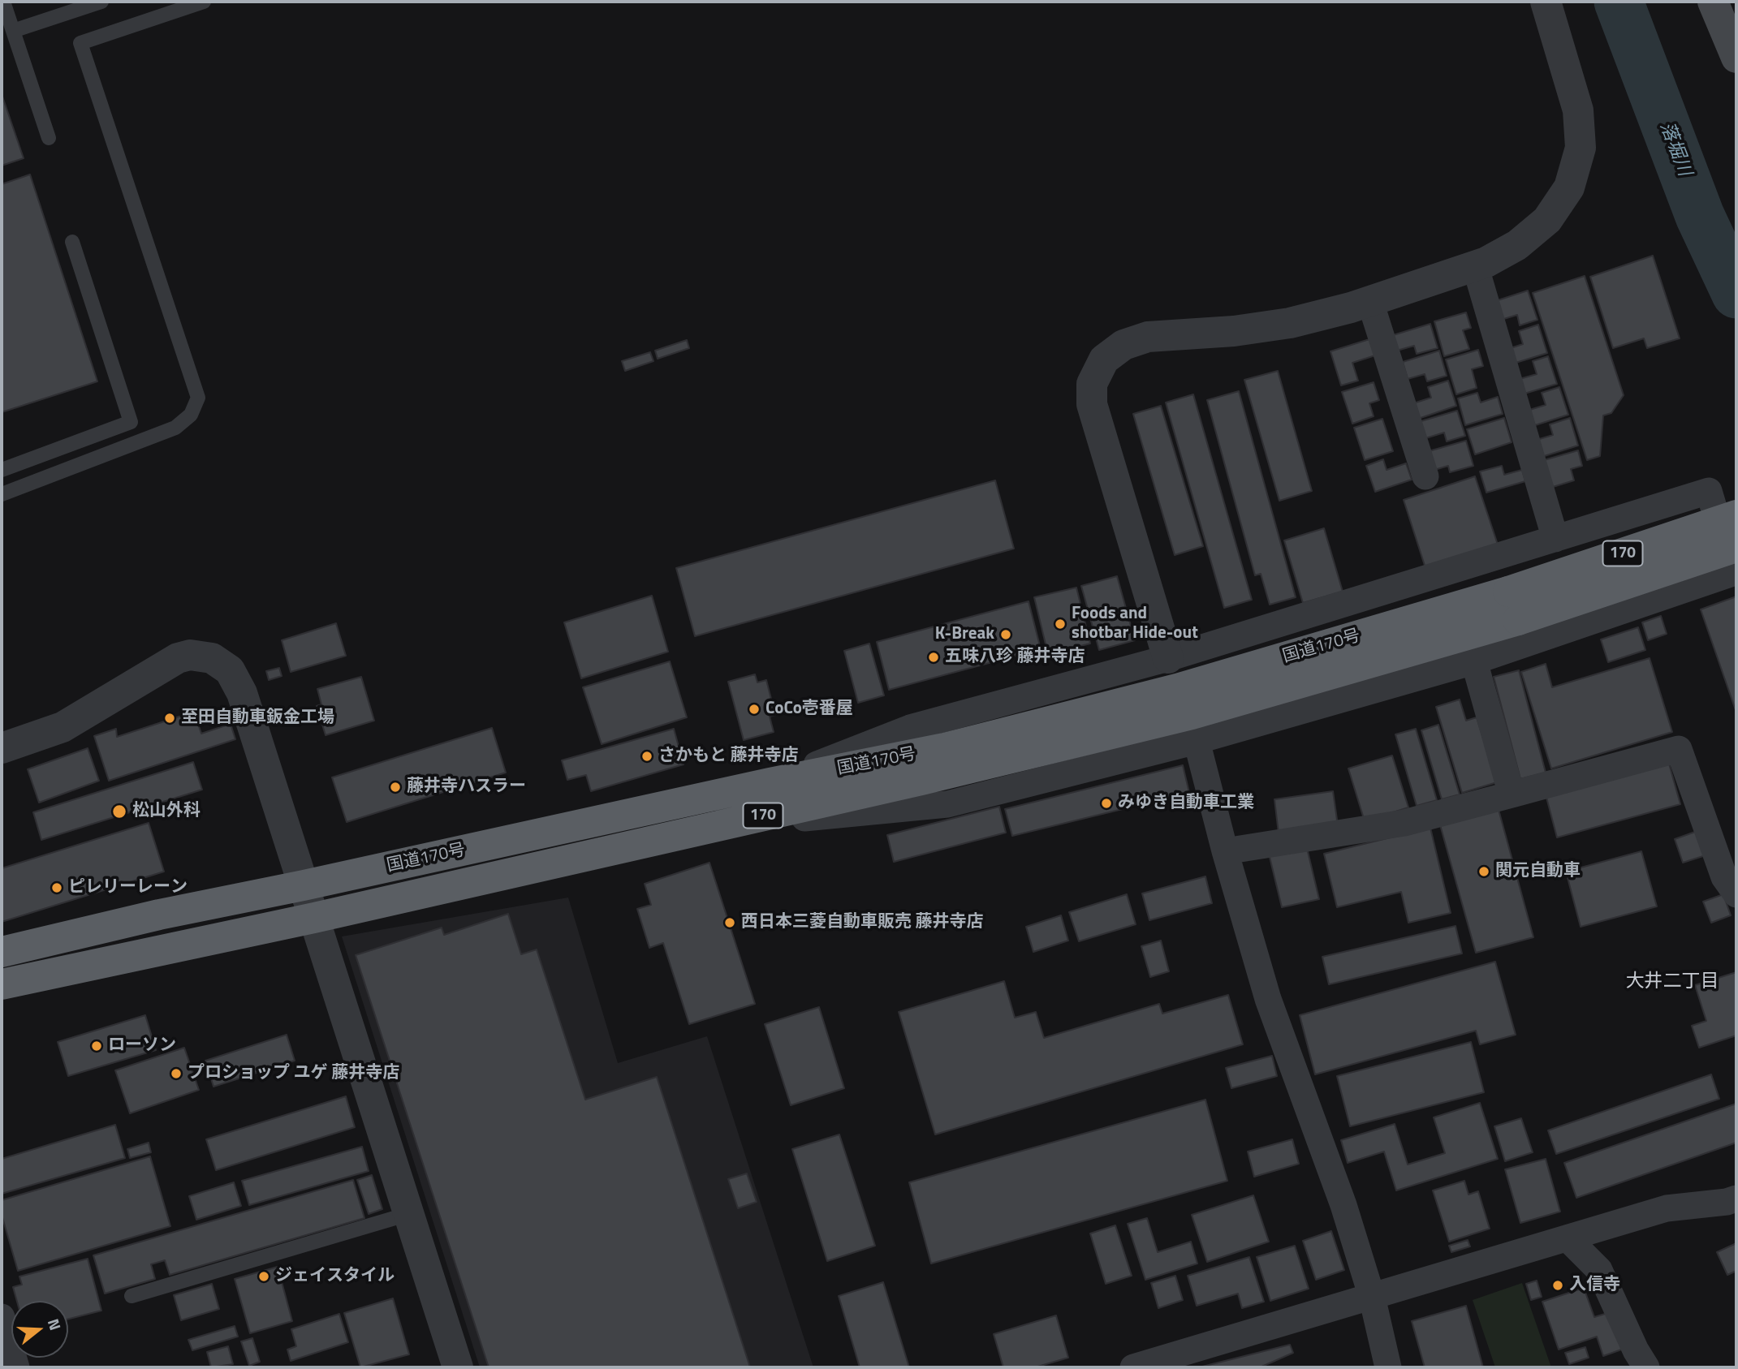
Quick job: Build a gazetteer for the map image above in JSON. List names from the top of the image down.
{
  "streets": {
    "highway": ["170", "国道170号"]
  },
  "districts": ["大井二丁目"],
  "water": ["落堀川"],
  "places": [
    "Foods and shotbar Hide-out",
    "K-Break",
    "五味八珍 藤井寺店",
    "CoCo壱番屋",
    "至田自動車鈑金工場",
    "さかもと 藤井寺店",
    "藤井寺ハスラー",
    "みゆき自動車工業",
    "松山外科",
    "関元自動車",
    "ピレリーレーン",
    "西日本三菱自動車販売 藤井寺店",
    "ローソン",
    "プロショップ ユゲ 藤井寺店",
    "ジェイスタイル",
    "入信寺"
  ],
  "north": "right"
}
